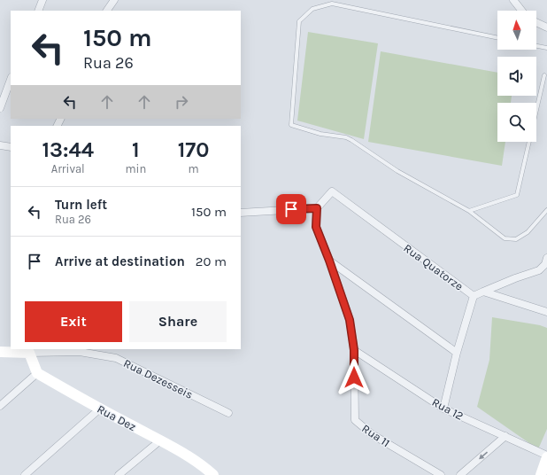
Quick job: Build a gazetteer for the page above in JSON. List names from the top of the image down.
{
  "streets": {
    "street": [
      "Rua Quatorze",
      "Rua Dezesseis",
      "Rua 12",
      "Rua Dez",
      "Rua 11"
    ]
  },
  "crossings": [
    ["Rua Quatorze", "Rua 11"],
    ["Rua 12", "Rua 11"]
  ],
  "north": "top",
  "page": {
    "turn": ["150 m", "Rua 26"],
    "eta": [
      "13:44",
      "Arrival",
      "1",
      "min",
      "170",
      "m"
    ],
    "list": [
      {
        "name": "Turn left",
        "note": "Rua 26",
        "value": "150 m"
      },
      {
        "name": "Arrive at destination",
        "value": "20 m"
      }
    ],
    "buttons": ["Exit", "Share"]
  }
}
